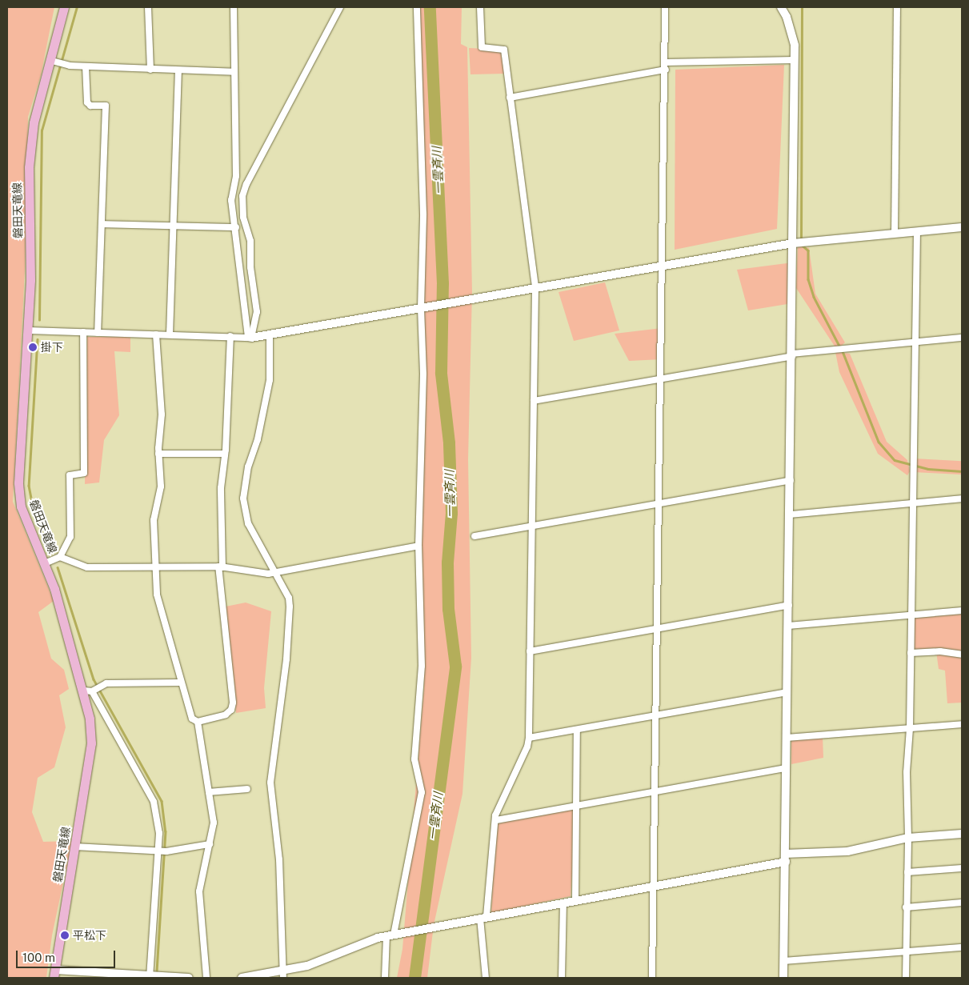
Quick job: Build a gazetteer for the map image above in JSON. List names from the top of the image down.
{
  "streets": {
    "main road": ["磐田天竜線"]
  },
  "water": ["一雲斉川"],
  "places": ["掛下", "平松下"],
  "scale_bar": "100 m"
}
